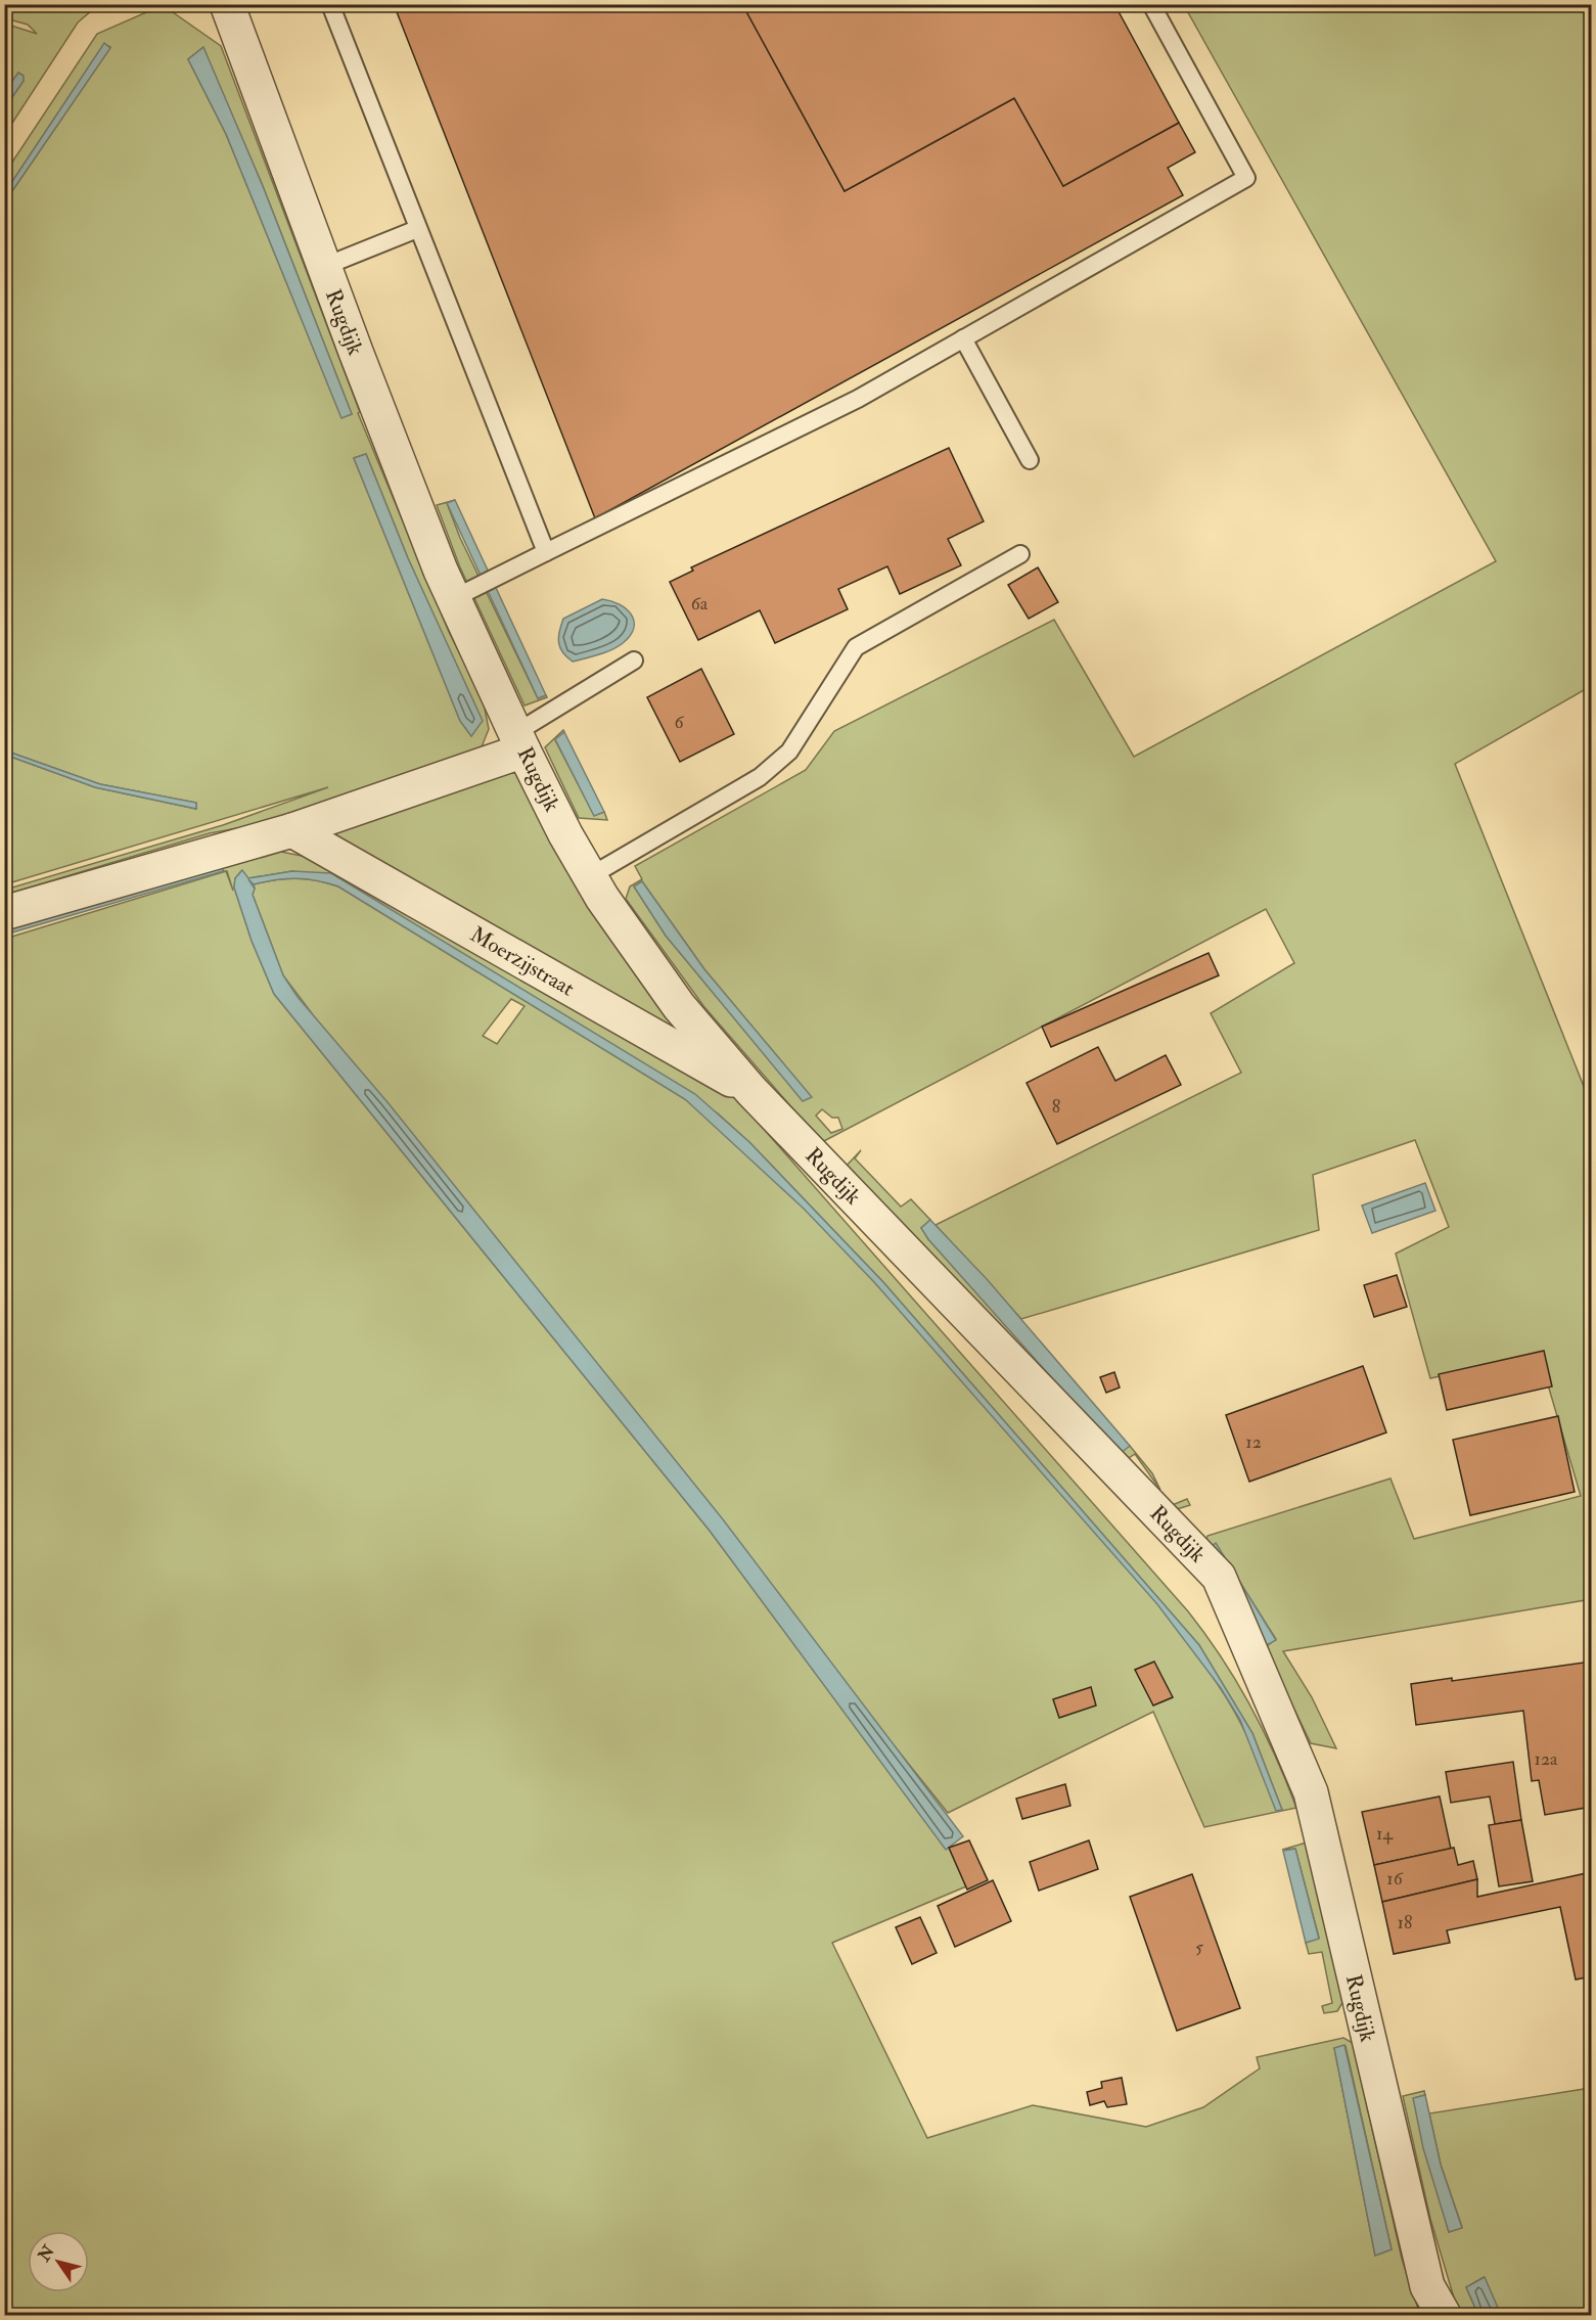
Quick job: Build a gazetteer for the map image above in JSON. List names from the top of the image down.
{
  "streets": {
    "street": ["Rugdijk", "Moerzijstraat"]
  },
  "crossings": [
    ["Rugdijk", "Moerzijstraat"]
  ],
  "house_numbers": [
    "6a",
    "6",
    "8",
    "12",
    "12a",
    "14",
    "16",
    "18",
    "5"
  ],
  "north": "top left"
}
